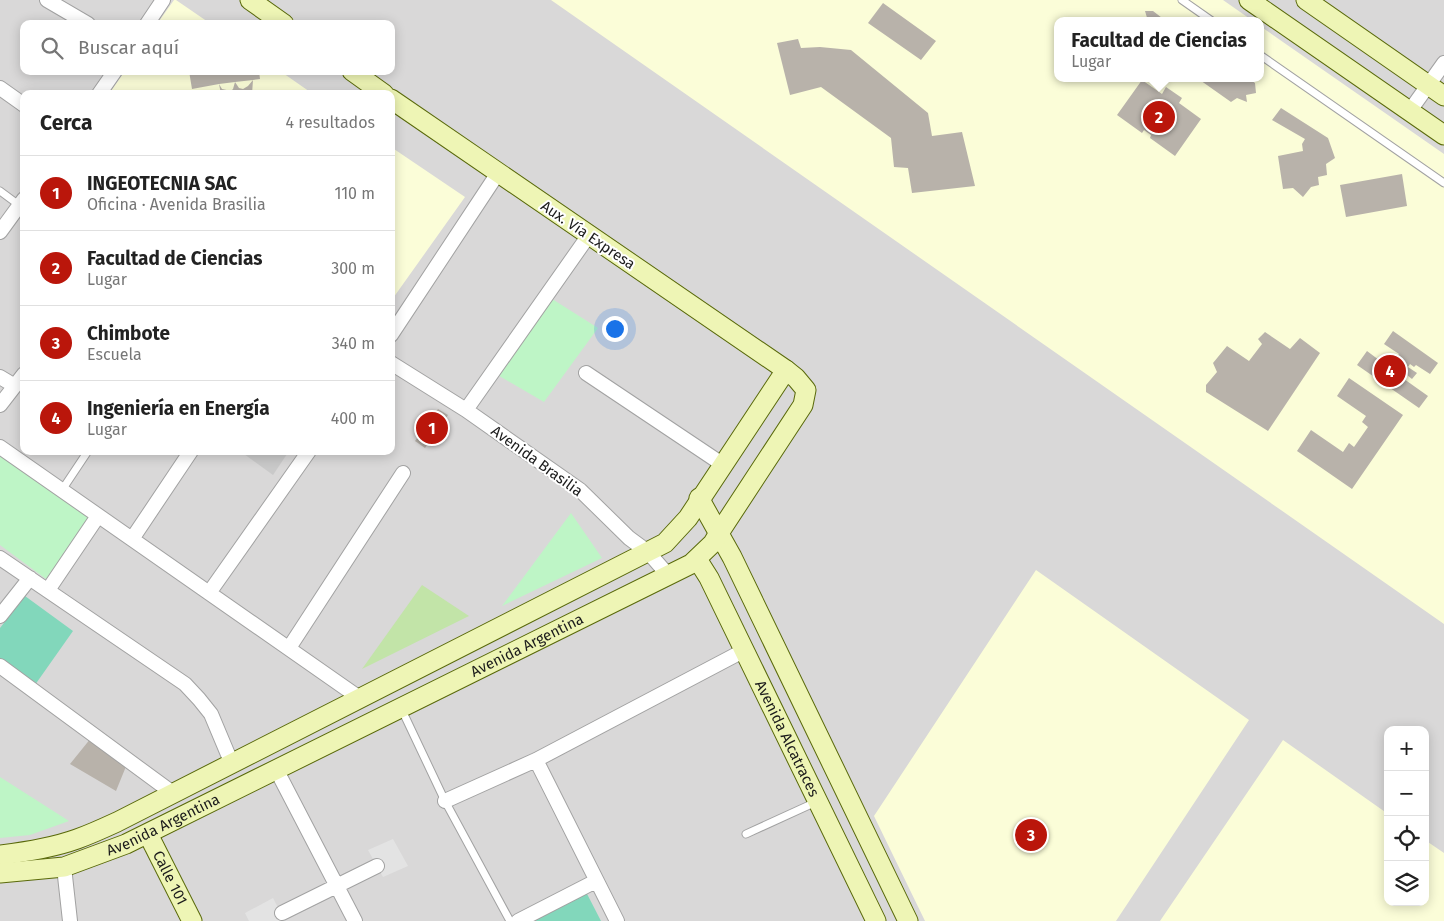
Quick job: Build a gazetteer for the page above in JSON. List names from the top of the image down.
{
  "streets": {
    "main road": [
      "Aux. Vía Expresa",
      "Avenida Argentina",
      "Avenida Alcatraces",
      "Calle 101"
    ],
    "street": ["Avenida Brasilia"]
  },
  "crossings": [
    ["Aux. Vía Expresa", "Avenida Argentina"],
    ["Avenida Brasilia", "Avenida Argentina"],
    ["Avenida Argentina", "Avenida Alcatraces"],
    ["Avenida Argentina", "Calle 101"]
  ],
  "page": {
    "popup": ["Facultad de Ciencias", "Lugar"],
    "search": "Buscar aquí",
    "heading": ["Cerca", "4 resultados"],
    "pins": [
      "2",
      "4",
      "1",
      "3"
    ],
    "list": [
      {
        "mark": "1",
        "name": "INGEOTECNIA SAC",
        "note": "Oficina · Avenida Brasilia",
        "value": "110 m"
      },
      {
        "mark": "2",
        "name": "Facultad de Ciencias",
        "note": "Lugar",
        "value": "300 m"
      },
      {
        "mark": "3",
        "name": "Chimbote",
        "note": "Escuela",
        "value": "340 m"
      },
      {
        "mark": "4",
        "name": "Ingeniería en Energía",
        "note": "Lugar",
        "value": "400 m"
      }
    ],
    "map_buttons": ["+", "−"]
  }
}
